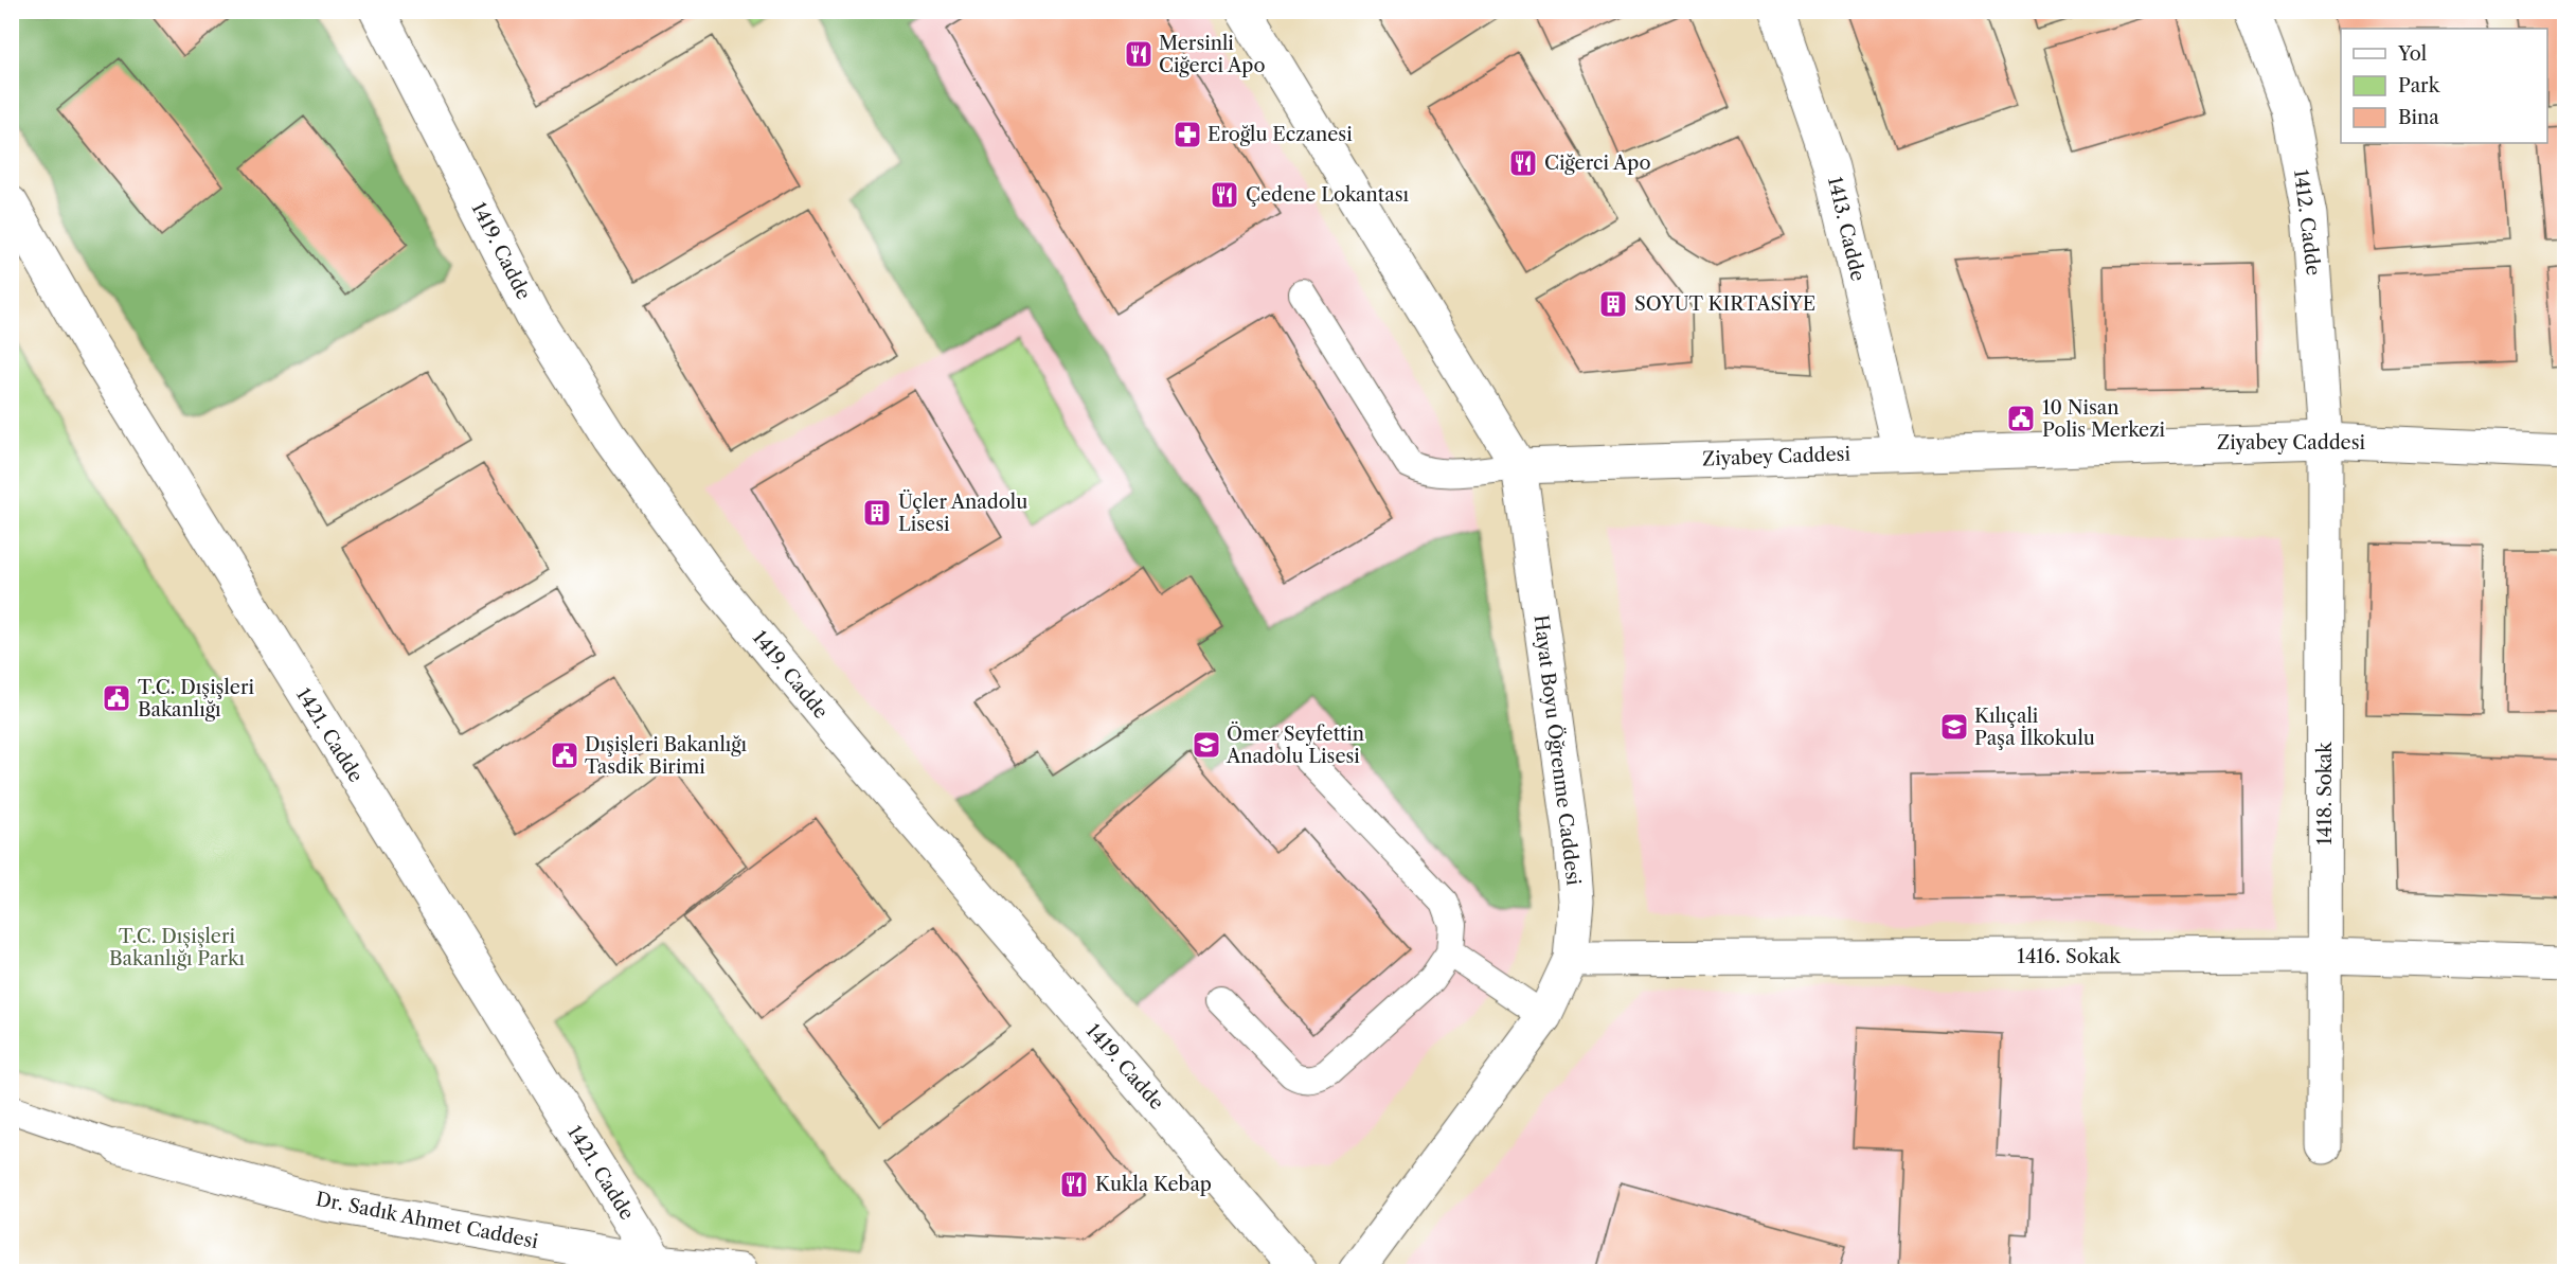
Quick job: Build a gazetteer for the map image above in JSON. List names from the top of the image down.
{
  "streets": {
    "street": [
      "1412. Cadde",
      "1413. Cadde",
      "1419. Cadde",
      "Ziyabey Caddesi",
      "1421. Cadde",
      "Hayat Boyu Öğrenme Caddesi",
      "1418. Sokak",
      "1416. Sokak",
      "Dr. Sadık Ahmet Caddesi"
    ]
  },
  "crossings": [
    ["1412. Cadde", "Ziyabey Caddesi"],
    ["1412. Cadde", "1418. Sokak"],
    ["1413. Cadde", "Ziyabey Caddesi"],
    ["Ziyabey Caddesi", "Hayat Boyu Öğrenme Caddesi"],
    ["Ziyabey Caddesi", "1418. Sokak"],
    ["1421. Cadde", "Dr. Sadık Ahmet Caddesi"],
    ["Hayat Boyu Öğrenme Caddesi", "1416. Sokak"],
    ["1418. Sokak", "1416. Sokak"]
  ],
  "parks": ["T.C. Dışişleri Bakanlığı Parkı"],
  "places": {
    "restaurant": [
      "Mersinli Ciğerci Apo",
      "Ciğerci Apo",
      "Çedene Lokantası",
      "Kukla Kebap"
    ],
    "pharmacy": ["Eroğlu Eczanesi"],
    "building": ["SOYUT KIRTASİYE", "Üçler Anadolu Lisesi"],
    "public building": ["10 Nisan Polis Merkezi", "T.C. Dışişleri Bakanlığı", "Dışişleri Bakanlığı Tasdik Birimi"],
    "school or university": ["Kılıçali Paşa İlkokulu", "Ömer Seyfettin Anadolu Lisesi"]
  },
  "legend": ["Yol", "Park", "Bina"]
}
